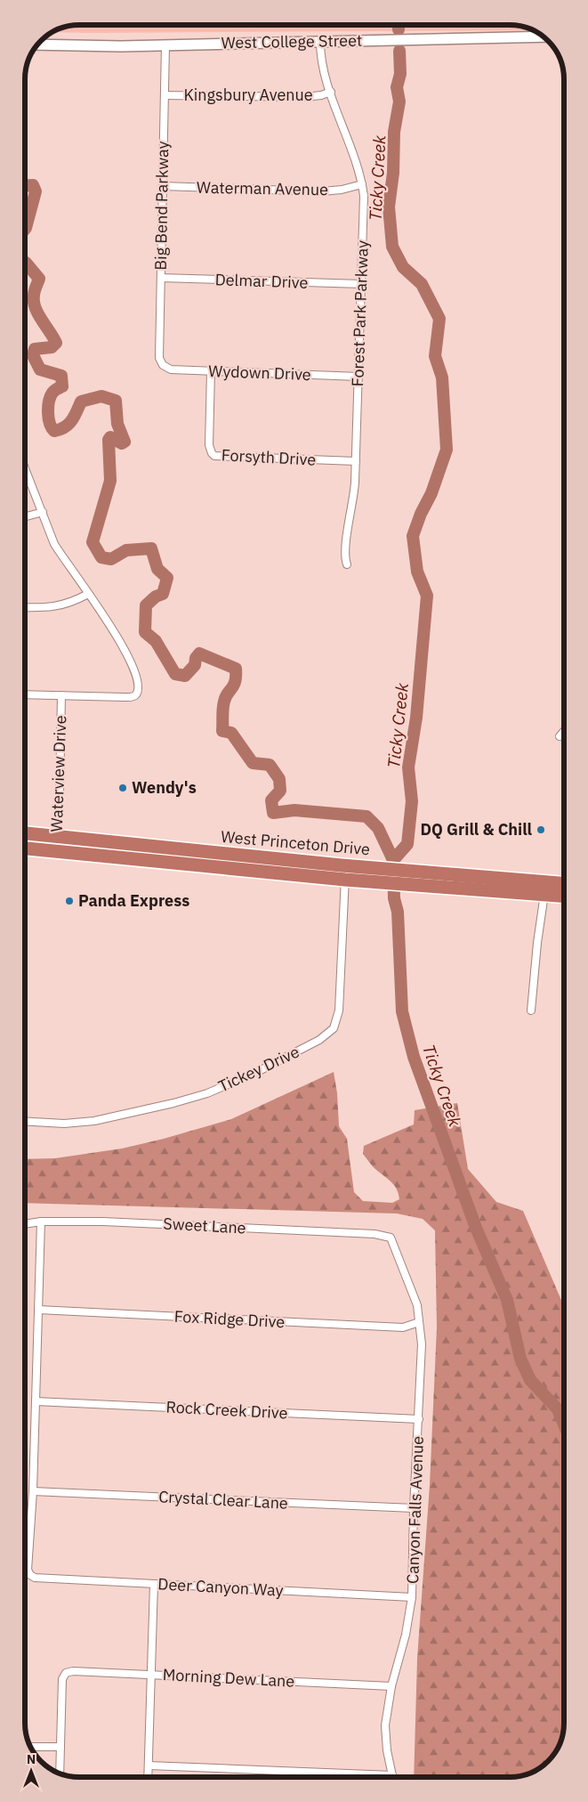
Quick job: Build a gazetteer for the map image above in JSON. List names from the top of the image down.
{
  "streets": {
    "highway": ["West Princeton Drive"],
    "street": [
      "West College Street",
      "Kingsbury Avenue",
      "Waterman Avenue",
      "Big Bend Parkway",
      "Delmar Drive",
      "Forest Park Parkway",
      "Wydown Drive",
      "Forsyth Drive",
      "Waterview Drive",
      "Tickey Drive",
      "Sweet Lane",
      "Fox Ridge Drive",
      "Rock Creek Drive",
      "Crystal Clear Lane",
      "Canyon Falls Avenue",
      "Deer Canyon Way",
      "Morning Dew Lane"
    ]
  },
  "crossings": [
    ["West College Street", "Big Bend Parkway"],
    ["West College Street", "Forest Park Parkway"],
    ["Kingsbury Avenue", "Big Bend Parkway"],
    ["Kingsbury Avenue", "Forest Park Parkway"],
    ["Waterman Avenue", "Big Bend Parkway"],
    ["Waterman Avenue", "Forest Park Parkway"],
    ["Big Bend Parkway", "Delmar Drive"],
    ["Big Bend Parkway", "Wydown Drive"],
    ["Delmar Drive", "Forest Park Parkway"],
    ["Forest Park Parkway", "Wydown Drive"],
    ["Forest Park Parkway", "Forsyth Drive"],
    ["Wydown Drive", "Forsyth Drive"],
    ["Waterview Drive", "West Princeton Drive"],
    ["West Princeton Drive", "Tickey Drive"],
    ["Sweet Lane", "Canyon Falls Avenue"],
    ["Fox Ridge Drive", "Canyon Falls Avenue"],
    ["Rock Creek Drive", "Canyon Falls Avenue"],
    ["Crystal Clear Lane", "Canyon Falls Avenue"],
    ["Crystal Clear Lane", "Deer Canyon Way"],
    ["Canyon Falls Avenue", "Deer Canyon Way"],
    ["Canyon Falls Avenue", "Morning Dew Lane"]
  ],
  "water": ["Ticky Creek"],
  "places": ["Wendy's", "DQ Grill & Chill", "Panda Express"],
  "north": "top"
}
